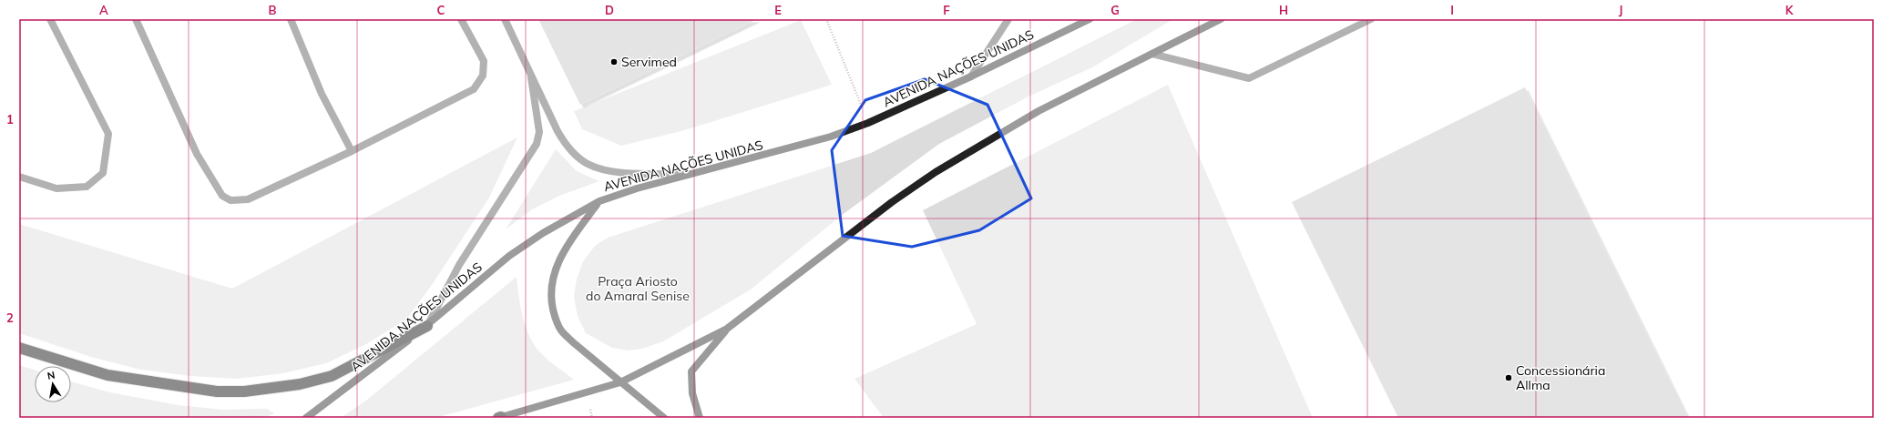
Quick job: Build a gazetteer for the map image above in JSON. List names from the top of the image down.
{
  "streets": {
    "main road": ["AVENIDA NAÇÕES UNIDAS"]
  },
  "parks": ["Praça Ariosto do Amaral Senise"],
  "places": ["Servimed", "Concessionária Allma"],
  "north": "top",
  "grid": {
    "columns": [
      "A",
      "B",
      "C",
      "D",
      "E",
      "F",
      "G",
      "H",
      "I",
      "J",
      "K"
    ],
    "rows": ["1", "2"]
  }
}
